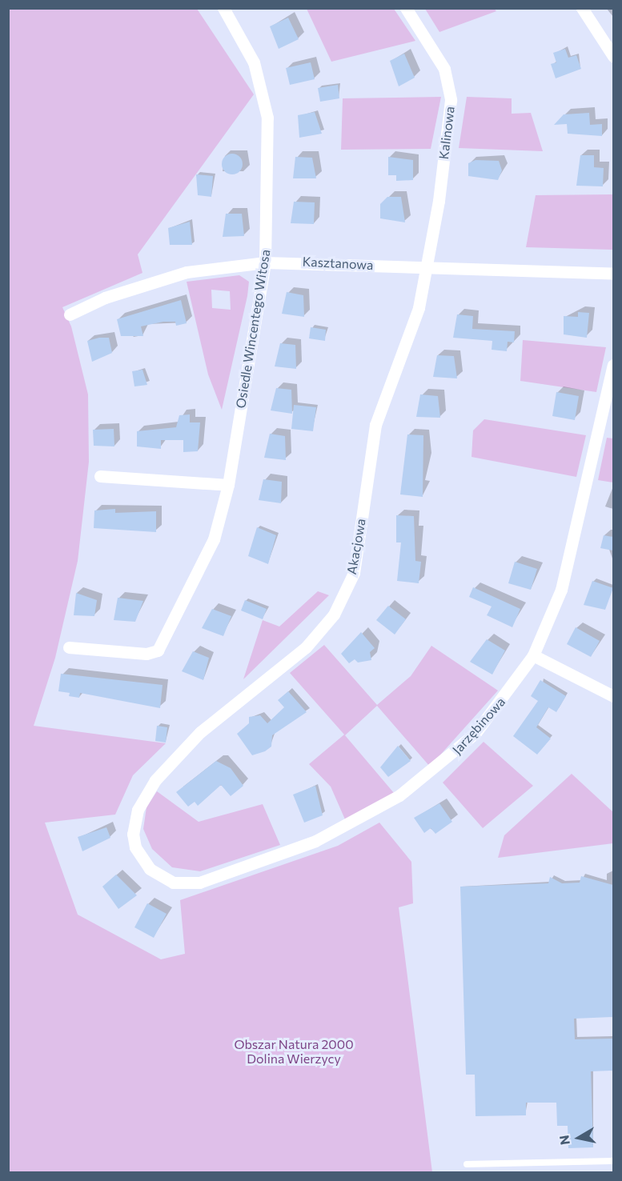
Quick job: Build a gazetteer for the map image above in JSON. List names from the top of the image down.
{
  "streets": {
    "street": [
      "Kalinowa",
      "Kasztanowa",
      "Osiedle Wincentego Witosa",
      "Akacjowa",
      "Jarzębinowa"
    ]
  },
  "crossings": [
    ["Kalinowa", "Kasztanowa"],
    ["Kalinowa", "Akacjowa"],
    ["Kasztanowa", "Osiedle Wincentego Witosa"],
    ["Kasztanowa", "Akacjowa"],
    ["Akacjowa", "Jarzębinowa"]
  ],
  "parks": ["Obszar Natura 2000 Dolina Wierzycy"],
  "north": "left"
}
